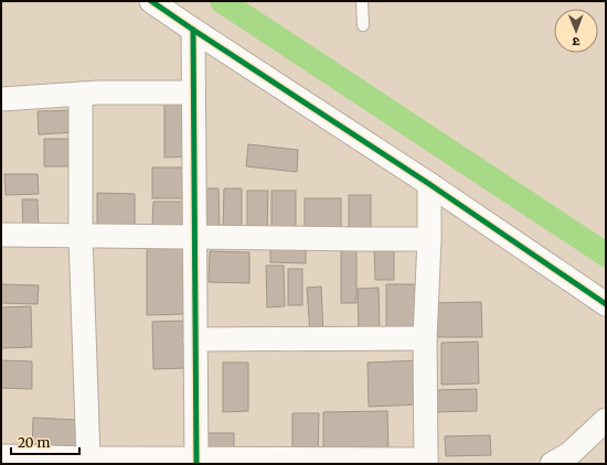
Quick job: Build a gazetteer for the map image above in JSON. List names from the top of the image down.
{
  "scale_bar": "20 m",
  "north": "bottom"
}
